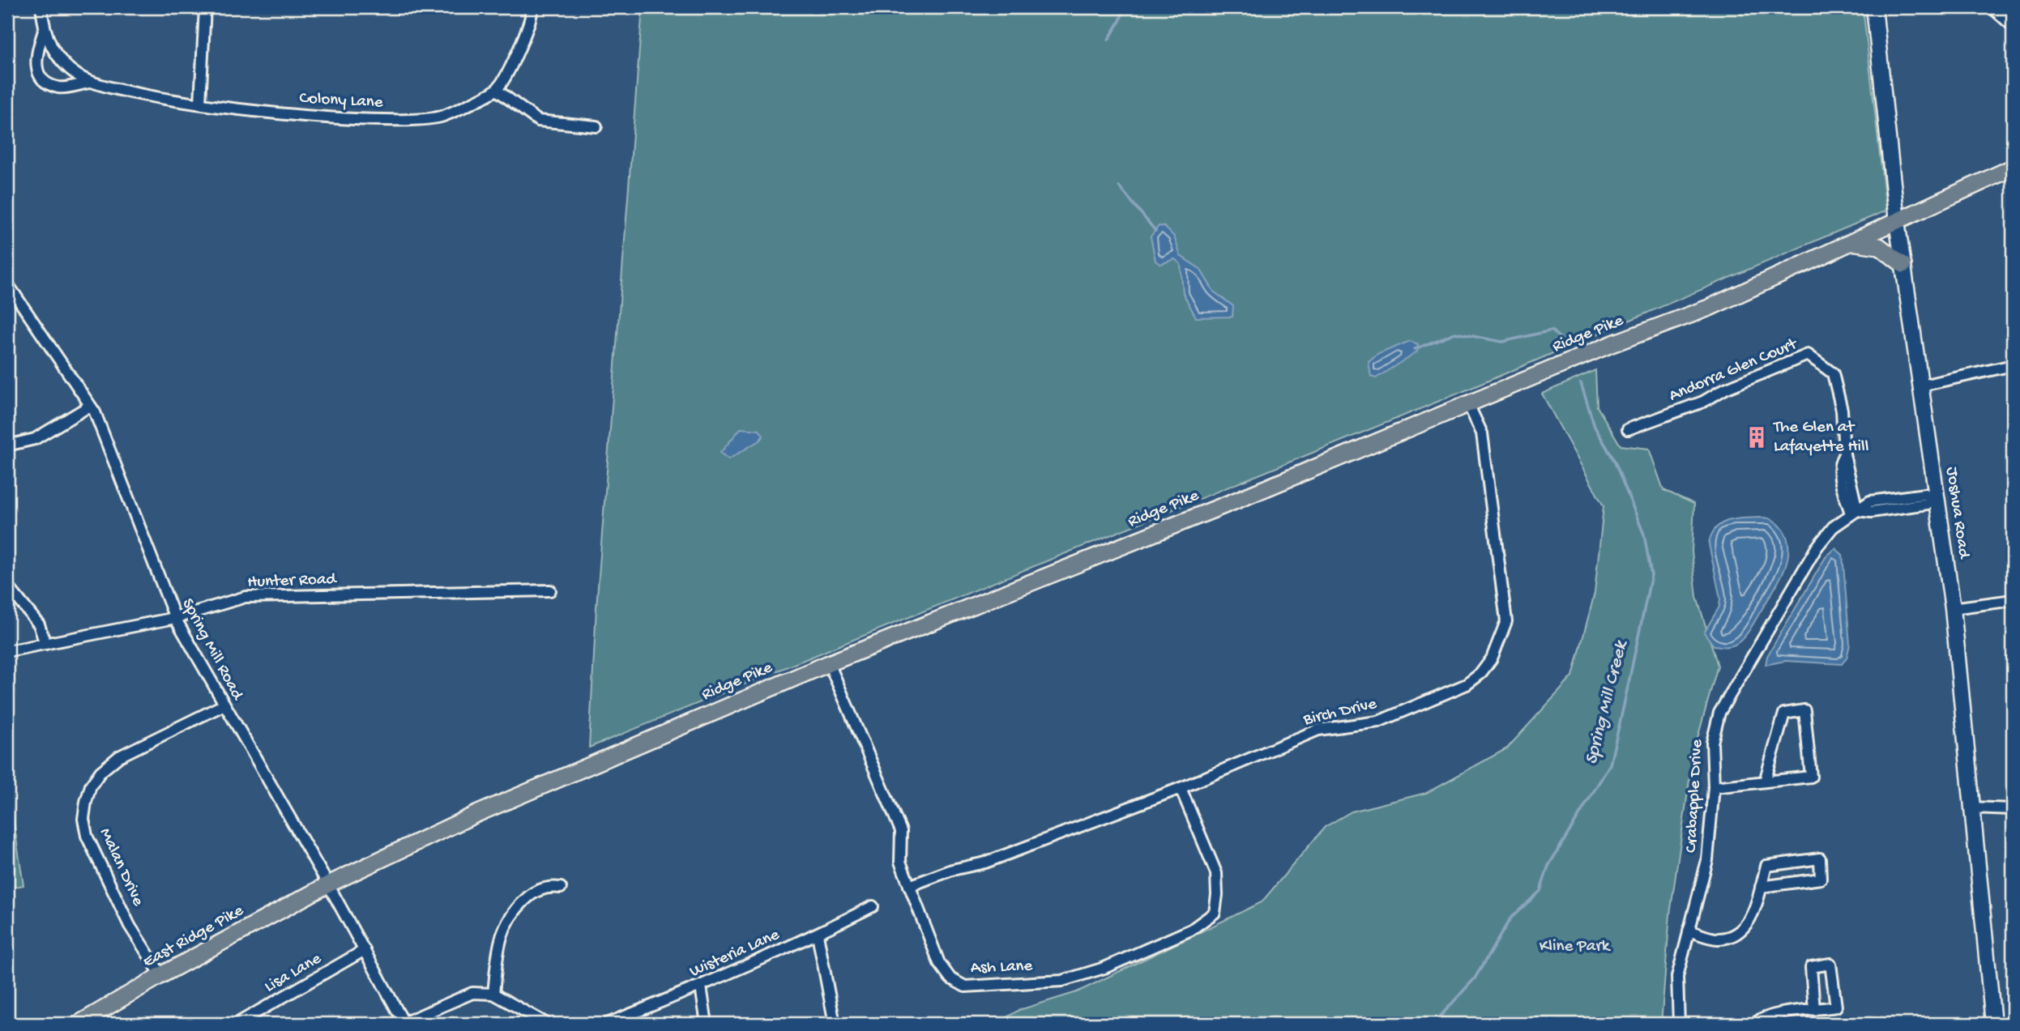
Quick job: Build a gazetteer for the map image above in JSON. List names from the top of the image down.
{
  "streets": {
    "main road": ["Ridge Pike", "Joshua Road", "East Ridge Pike"],
    "street": [
      "Colony Lane",
      "Andorra Glen Court",
      "Hunter Road",
      "Spring Mill Road",
      "Birch Drive",
      "Crabapple Drive",
      "Malan Drive",
      "Wisteria Lane",
      "Ash Lane",
      "Lisa Lane"
    ]
  },
  "crossings": [
    ["Ridge Pike", "Joshua Road"],
    ["Ridge Pike", "Spring Mill Road"],
    ["Ridge Pike", "Birch Drive"],
    ["Ridge Pike", "East Ridge Pike"],
    ["Ridge Pike", "Ash Lane"],
    ["Andorra Glen Court", "Crabapple Drive"],
    ["Joshua Road", "Crabapple Drive"],
    ["Hunter Road", "Spring Mill Road"],
    ["Spring Mill Road", "Malan Drive"],
    ["Spring Mill Road", "East Ridge Pike"],
    ["Spring Mill Road", "Lisa Lane"],
    ["Birch Drive", "Ash Lane"],
    ["Malan Drive", "East Ridge Pike"]
  ],
  "water": ["Spring Mill Creek"],
  "parks": ["Kline Park"],
  "places": {
    "building": ["The Glen at Lafayette Hill"]
  }
}
